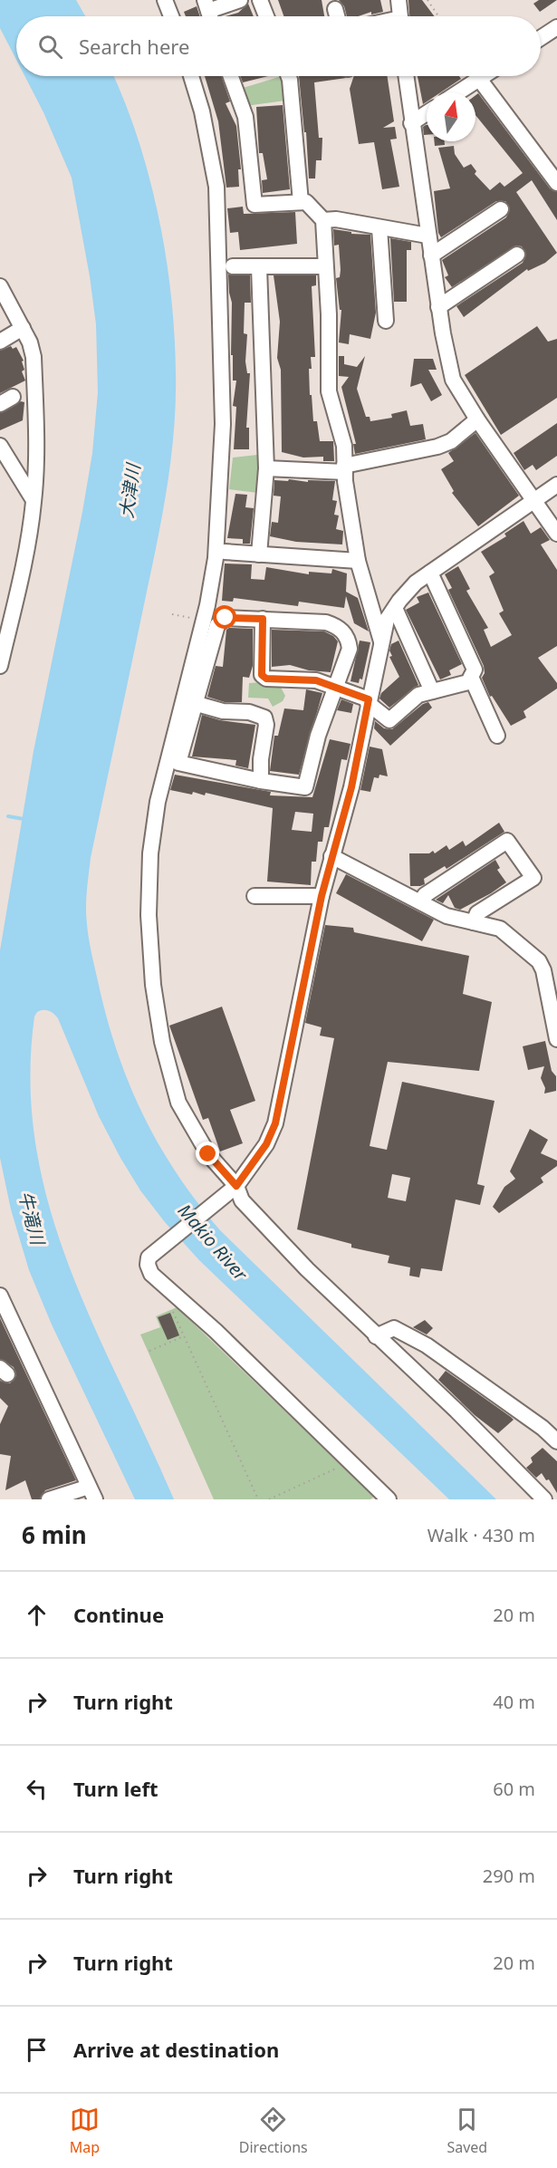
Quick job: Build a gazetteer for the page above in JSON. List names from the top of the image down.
{
  "water": ["大津川", "牛滝川", "Makio River"],
  "north": "top",
  "page": {
    "search": "Search here",
    "heading": ["6 min", "Walk · 430 m"],
    "list": [
      ["Continue", "20 m"],
      ["Turn right", "40 m"],
      ["Turn left", "60 m"],
      ["Turn right", "290 m"],
      ["Turn right", "20 m"],
      "Arrive at destination"
    ],
    "nav": ["Map", "Directions", "Saved"]
  }
}
